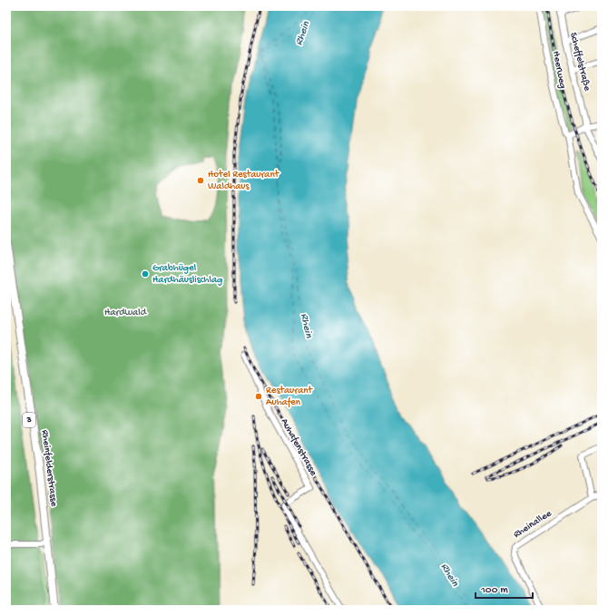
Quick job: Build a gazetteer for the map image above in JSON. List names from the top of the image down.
{
  "streets": {
    "main road": ["3", "Rheinfelderstrasse"],
    "street": [
      "Scheffelstraße",
      "Heerweg",
      "Auhafenstrasse",
      "Rheinallee"
    ]
  },
  "water": ["Rhein"],
  "parks": ["Hardwald"],
  "places": ["Hotel Restaurant Waldhaus", "Grabhügel Hardhäuslischlag", "Restaurant Auhafen"],
  "scale_bar": "100 m"
}
